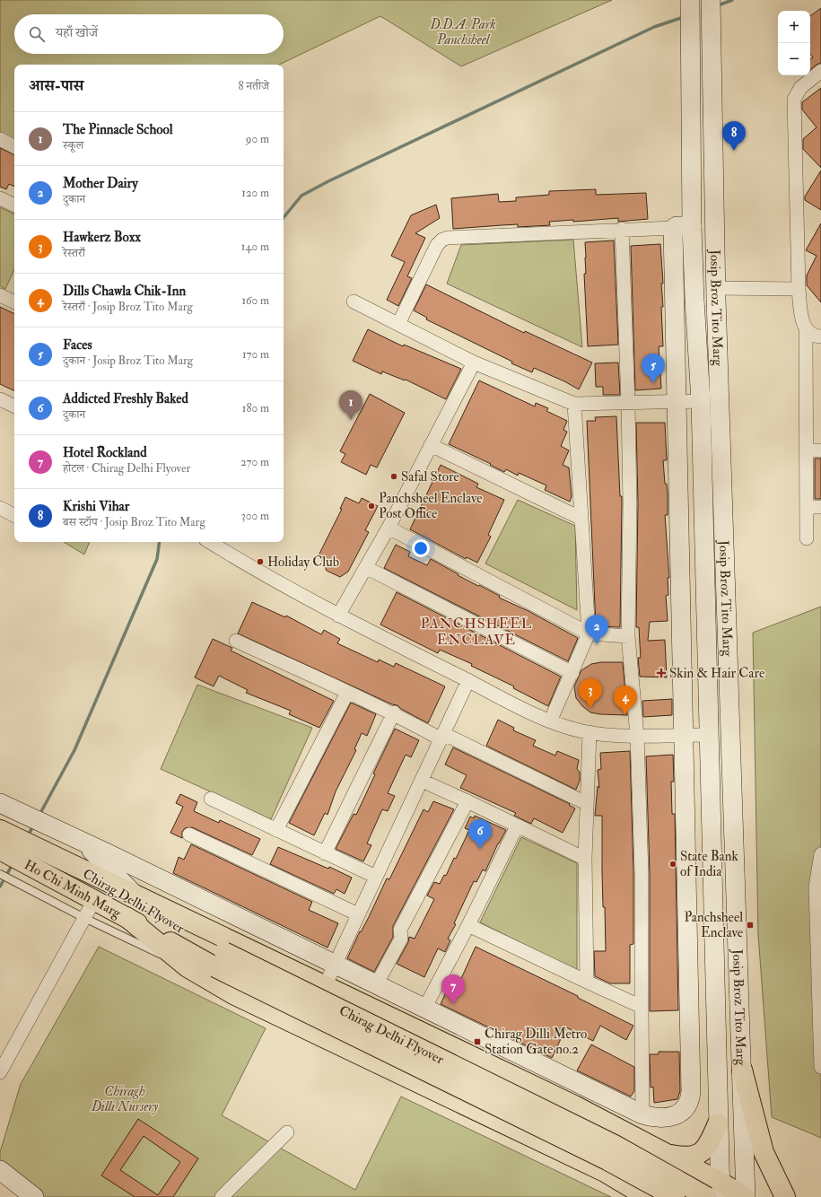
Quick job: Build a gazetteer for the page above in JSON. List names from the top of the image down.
{
  "streets": {
    "main road": ["Josip Broz Tito Marg", "Ho Chi Minh Marg", "Chirag Delhi Flyover"]
  },
  "crossings": [
    ["Ho Chi Minh Marg", "Chirag Delhi Flyover"]
  ],
  "districts": ["PANCHSHEEL ENCLAVE"],
  "parks": ["D.D.A. Park Panchsheel", "Chiragh Dilli Nursery"],
  "places": {
    "other": [
      "Safal Store",
      "Panchsheel Enclave Post Office",
      "Holiday Club",
      "State Bank of India"
    ],
    "health": ["Skin & Hair Care"],
    "transit": ["Panchsheel Enclave", "Chirag Dilli Metro Station Gate no.2"]
  },
  "page": {
    "map_buttons": ["+", "−"],
    "search": "यहाँ खोजें",
    "heading": ["आस-पास", "8 नतीजे"],
    "list": [
      {
        "mark": "1",
        "name": "The Pinnacle School",
        "note": "स्कूल",
        "value": "90 m"
      },
      {
        "mark": "2",
        "name": "Mother Dairy",
        "note": "दुकान",
        "value": "120 m"
      },
      {
        "mark": "3",
        "name": "Hawkerz Boxx",
        "note": "रेस्तराँ",
        "value": "140 m"
      },
      {
        "mark": "4",
        "name": "Dills Chawla Chik-Inn",
        "note": "रेस्तराँ · Josip Broz Tito Marg",
        "value": "160 m"
      },
      {
        "mark": "5",
        "name": "Faces",
        "note": "दुकान · Josip Broz Tito Marg",
        "value": "170 m"
      },
      {
        "mark": "6",
        "name": "Addicted Freshly Baked",
        "note": "दुकान",
        "value": "180 m"
      },
      {
        "mark": "7",
        "name": "Hotel Rockland",
        "note": "होटल · Chirag Delhi Flyover",
        "value": "270 m"
      },
      {
        "mark": "8",
        "name": "Krishi Vihar",
        "note": "बस स्टॉप · Josip Broz Tito Marg",
        "value": "300 m"
      }
    ],
    "pins": [
      "8",
      "5",
      "1",
      "2",
      "3",
      "4",
      "6",
      "7"
    ]
  }
}
